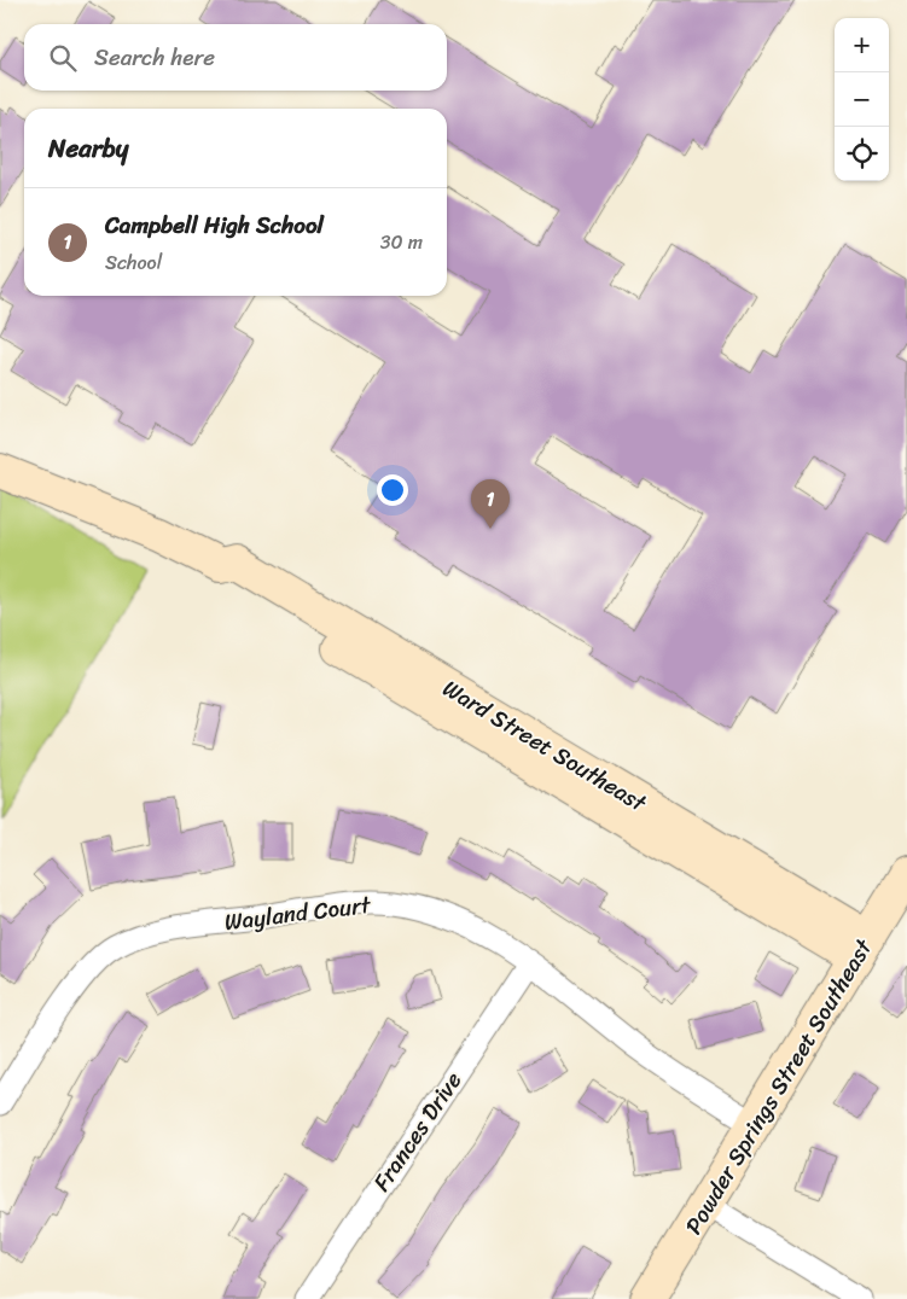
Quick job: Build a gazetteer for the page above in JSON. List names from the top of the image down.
{
  "streets": {
    "street": [
      "Ward Street Southeast",
      "Wayland Court",
      "Powder Springs Street Southeast",
      "Frances Drive"
    ]
  },
  "crossings": [
    ["Ward Street Southeast", "Powder Springs Street Southeast"],
    ["Wayland Court", "Powder Springs Street Southeast"],
    ["Wayland Court", "Frances Drive"]
  ],
  "page": {
    "map_buttons": ["+", "−"],
    "search": "Search here",
    "heading": "Nearby",
    "list": [
      {
        "mark": "1",
        "name": "Campbell High School",
        "note": "School",
        "value": "30 m"
      }
    ],
    "pins": "1"
  }
}
